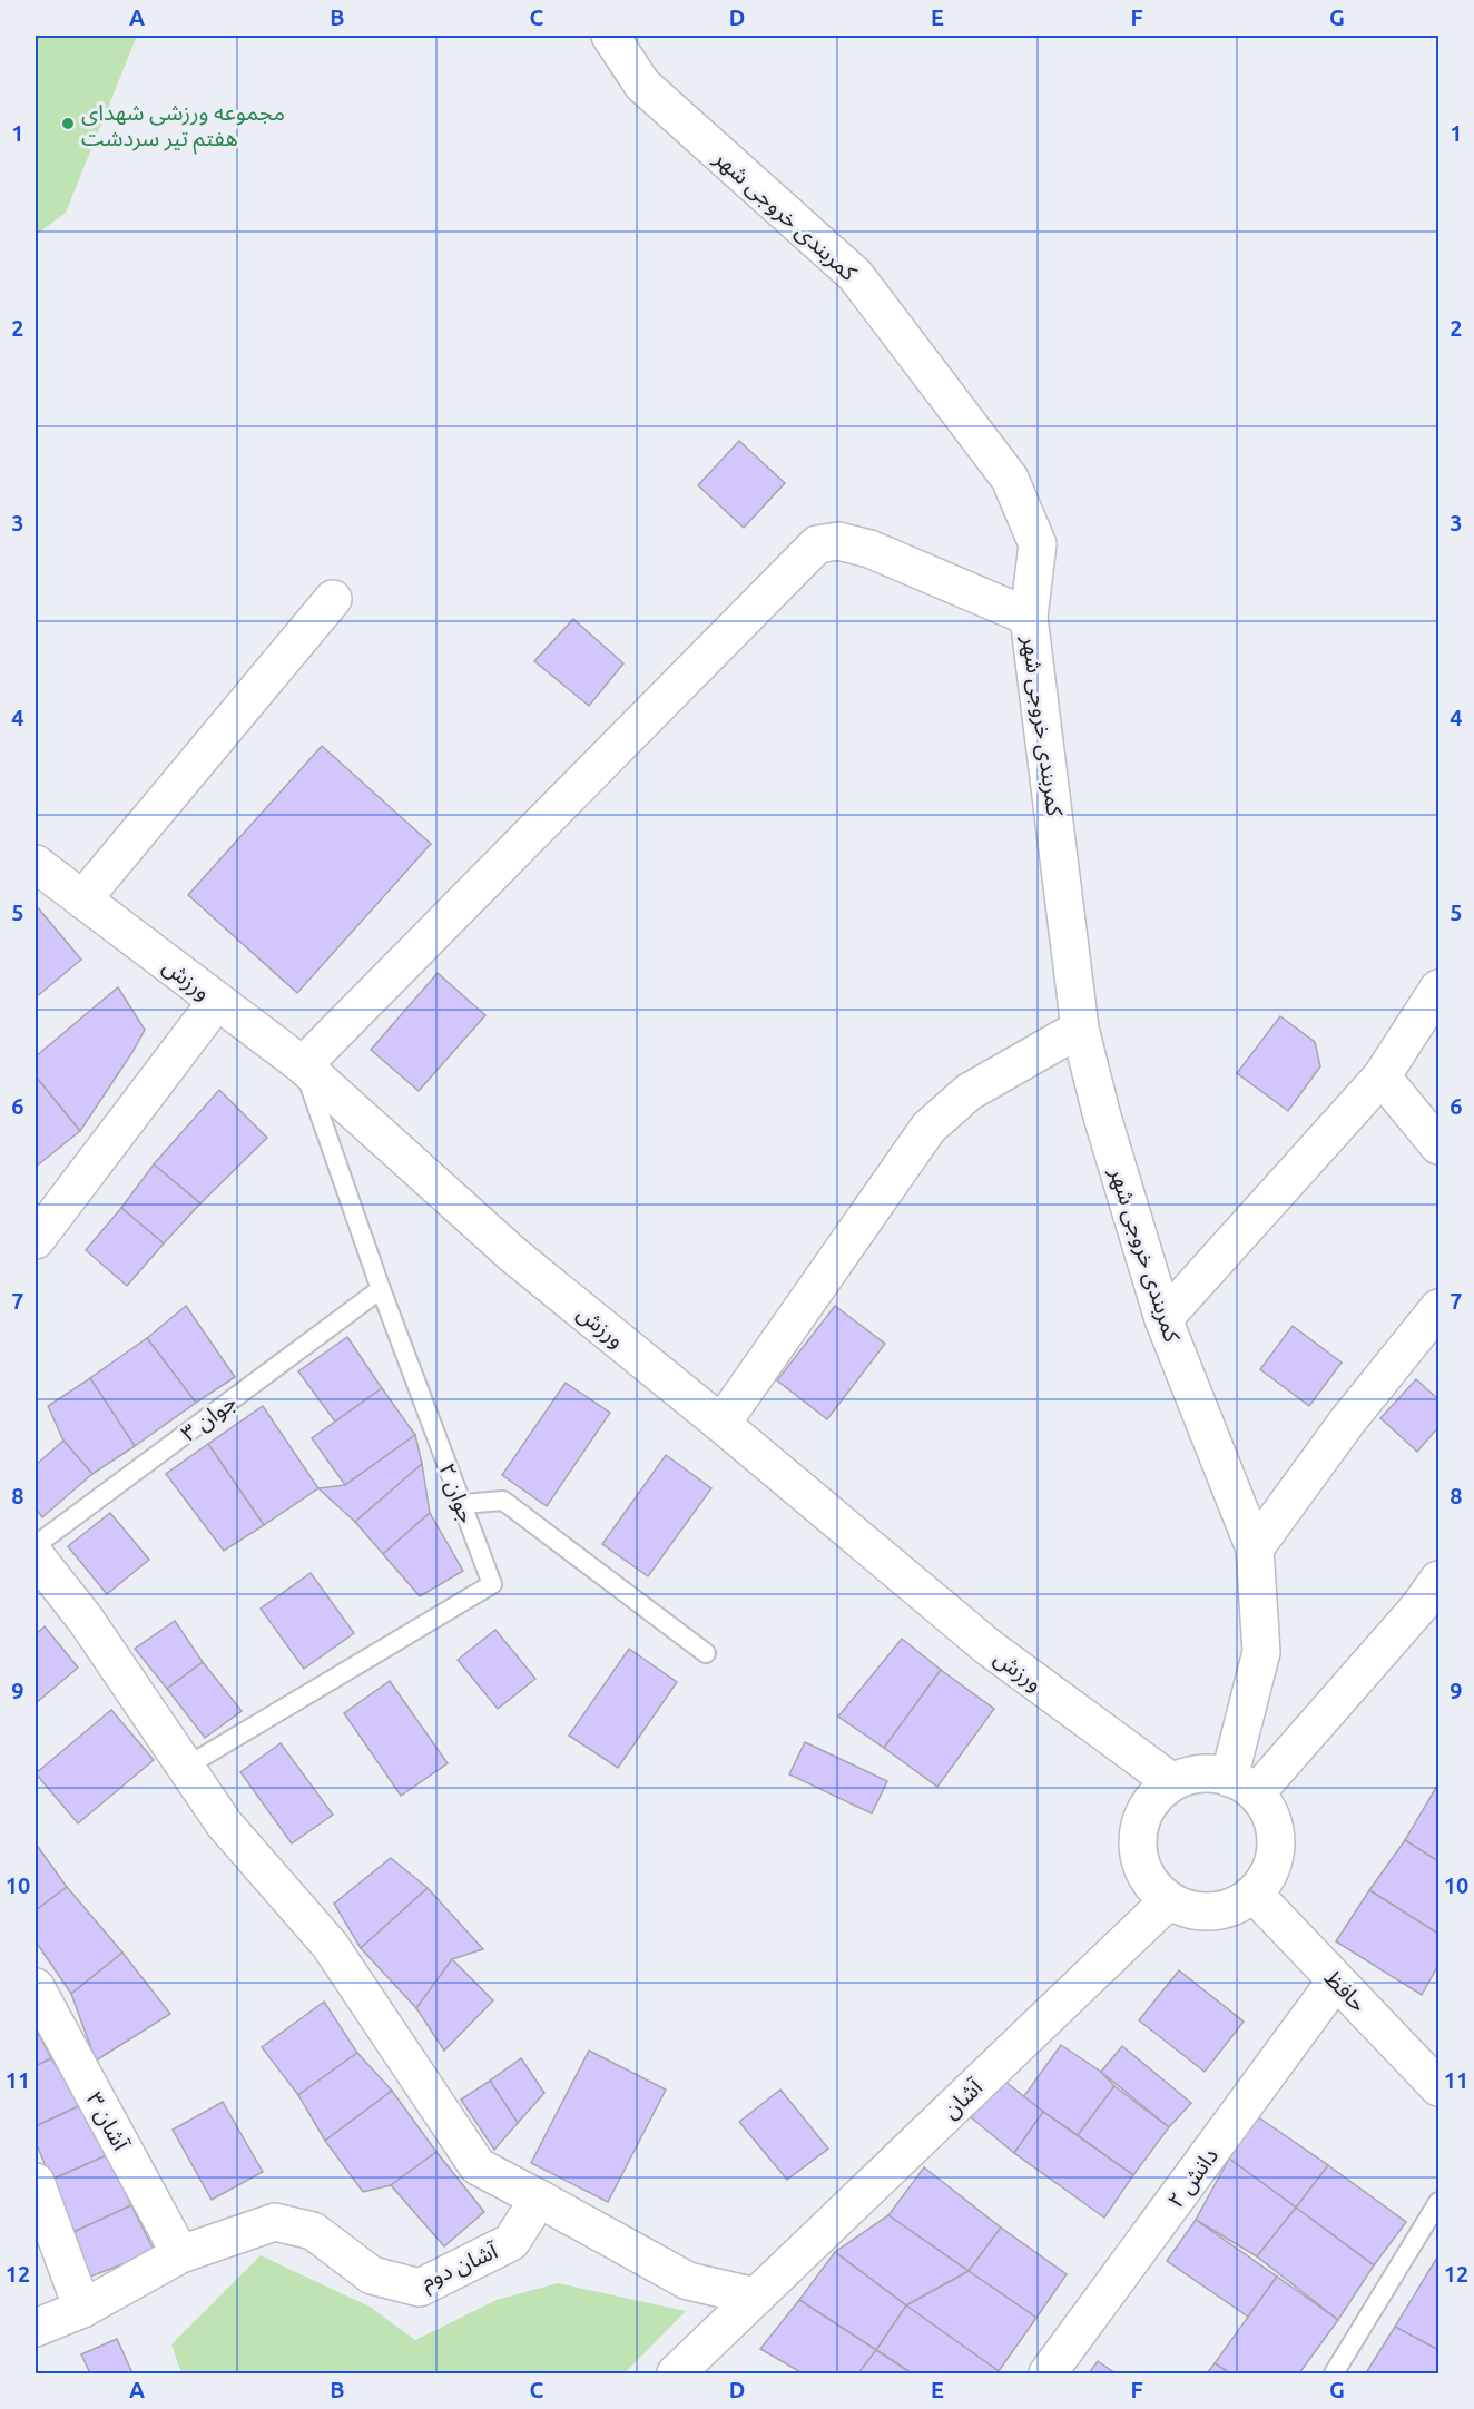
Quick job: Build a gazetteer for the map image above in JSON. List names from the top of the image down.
{
  "streets": {
    "street": [
      "کمربندی خروجی شهر",
      "ورزش",
      "حافظ",
      "آشان",
      "آشان ۳",
      "دانش ۲",
      "آشان دوم"
    ],
    "lane": ["جوان ۳", "جوان ۲"]
  },
  "crossings": [
    ["کمربندی خروجی شهر", "ورزش"],
    ["کمربندی خروجی شهر", "حافظ"],
    ["کمربندی خروجی شهر", "آشان"],
    ["ورزش", "جوان ۲"],
    ["ورزش", "حافظ"],
    ["ورزش", "آشان"],
    ["جوان ۳", "جوان ۲"],
    ["حافظ", "آشان"],
    ["حافظ", "دانش ۲"],
    ["آشان ۳", "آشان دوم"]
  ],
  "places": ["مجموعه ورزشی شهدای هفتم تیر سردشت"],
  "grid": {
    "columns": [
      "A",
      "B",
      "C",
      "D",
      "E",
      "F",
      "G"
    ],
    "rows": [
      "1",
      "2",
      "3",
      "4",
      "5",
      "6",
      "7",
      "8",
      "9",
      "10",
      "11",
      "12"
    ]
  }
}
